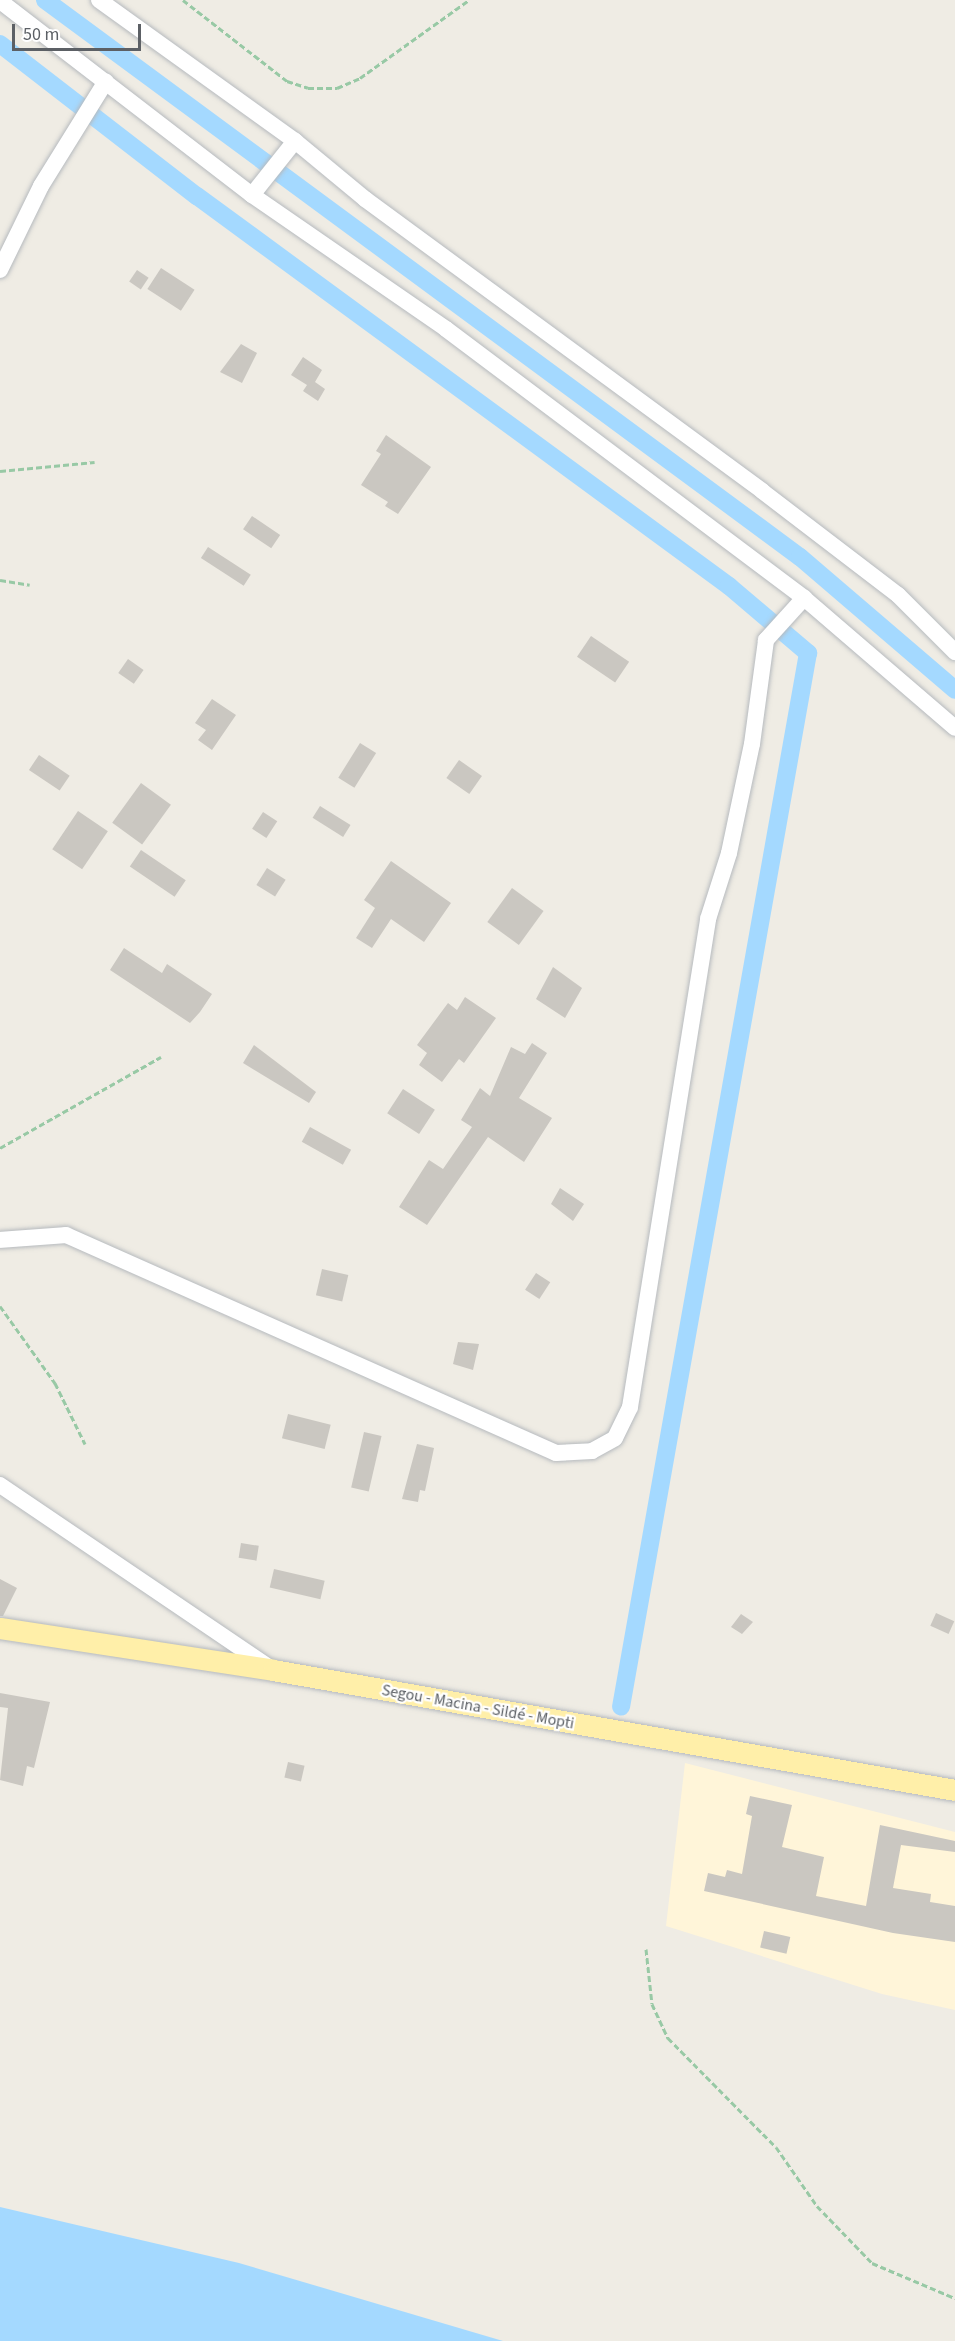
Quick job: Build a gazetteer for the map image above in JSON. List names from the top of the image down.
{
  "streets": {
    "main road": ["Segou - Macina - Sildé - Mopti"]
  },
  "scale_bar": "50 m"
}
